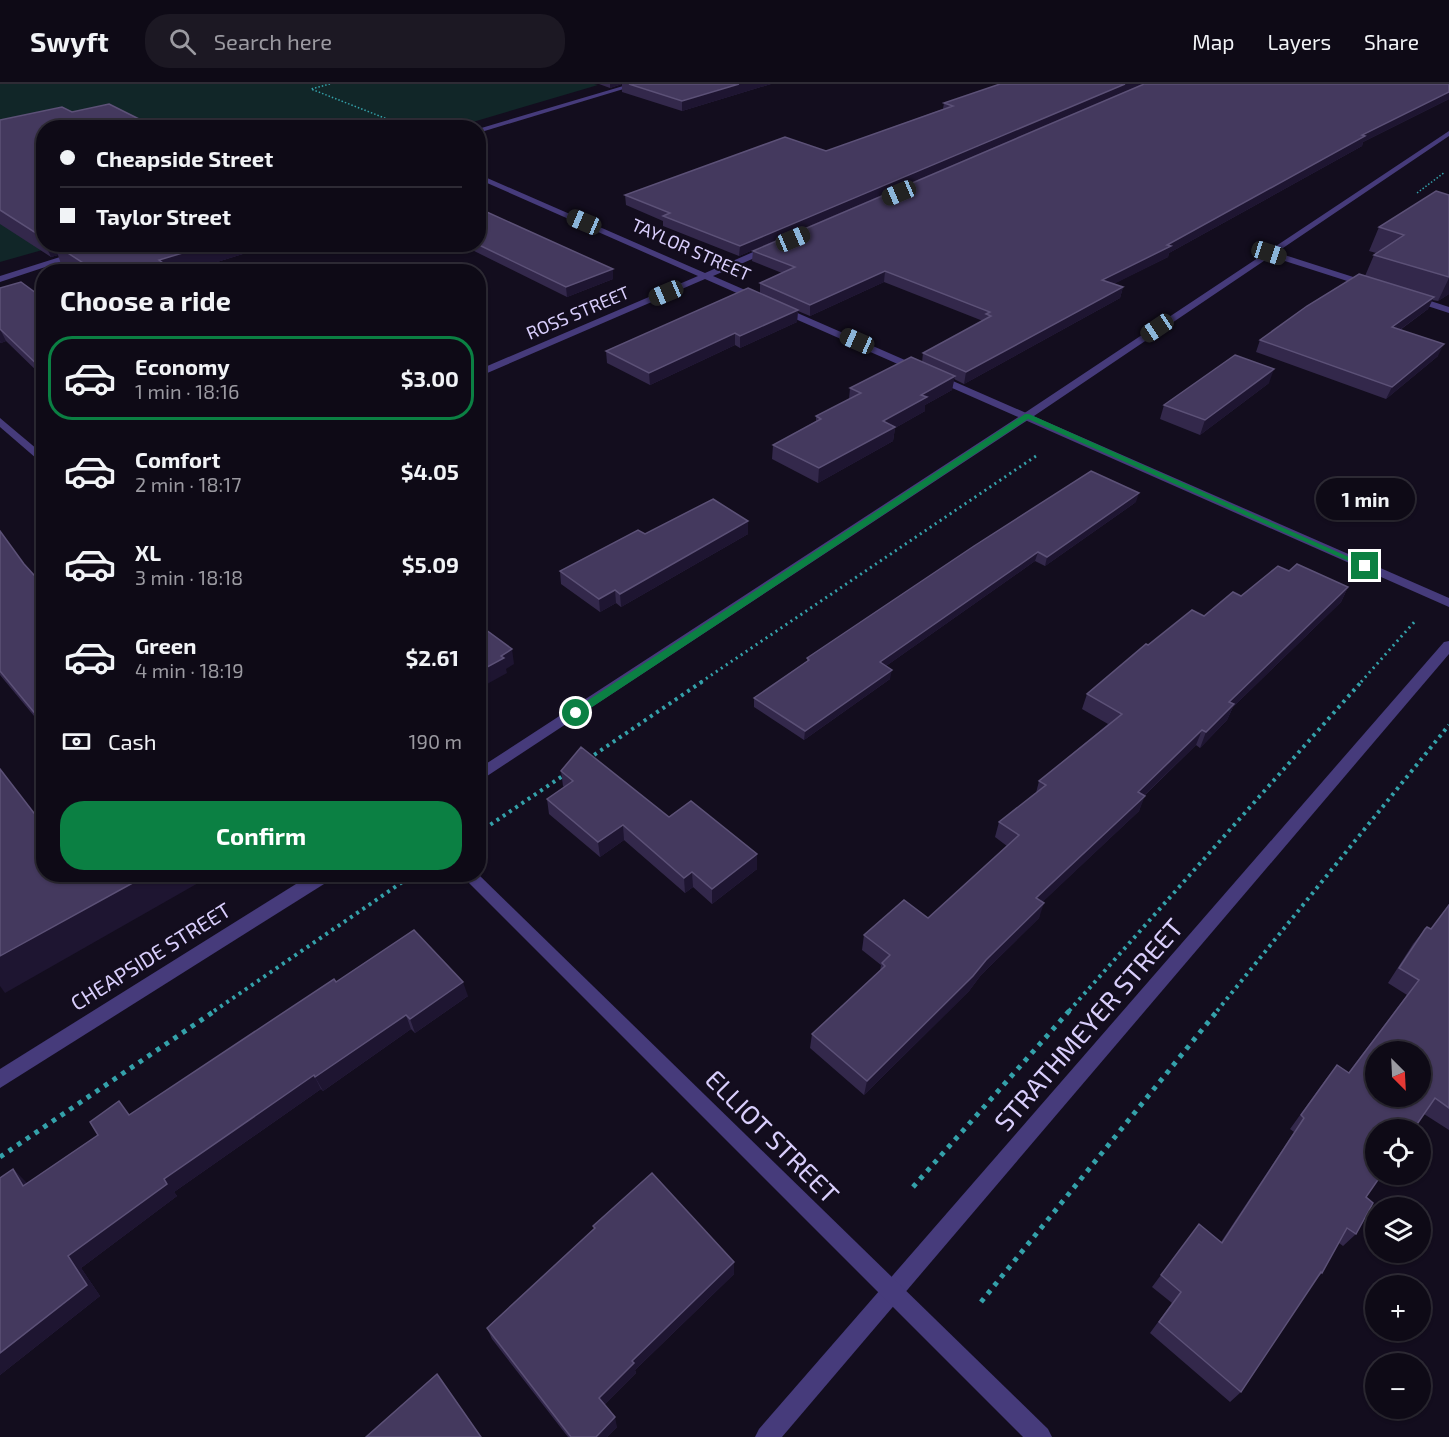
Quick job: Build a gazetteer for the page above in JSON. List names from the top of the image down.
{
  "streets": {
    "street": [
      "TAYLOR STREET",
      "ROSS STREET",
      "CHEAPSIDE STREET",
      "STRATHMEYER STREET",
      "ELLIOT STREET"
    ]
  },
  "crossings": [
    ["TAYLOR STREET", "ROSS STREET"],
    ["STRATHMEYER STREET", "ELLIOT STREET"]
  ],
  "north": "bottom right",
  "page": {
    "header": "Swyft",
    "search": "Search here",
    "nav": ["Map", "Layers", "Share"],
    "banner": ["Cheapside Street", "Taylor Street"],
    "heading": "Choose a ride",
    "list": [
      {
        "name": "Economy",
        "note": "1 min · 18:16",
        "value": "$3.00"
      },
      {
        "name": "Comfort",
        "note": "2 min · 18:17",
        "value": "$4.05"
      },
      {
        "name": "XL",
        "note": "3 min · 18:18",
        "value": "$5.09"
      },
      {
        "name": "Green",
        "note": "4 min · 18:19",
        "value": "$2.61"
      }
    ],
    "bubble": "1 min",
    "pay": ["Cash", "190 m"],
    "buttons": "Confirm",
    "map_buttons": ["+", "−"]
  }
}
